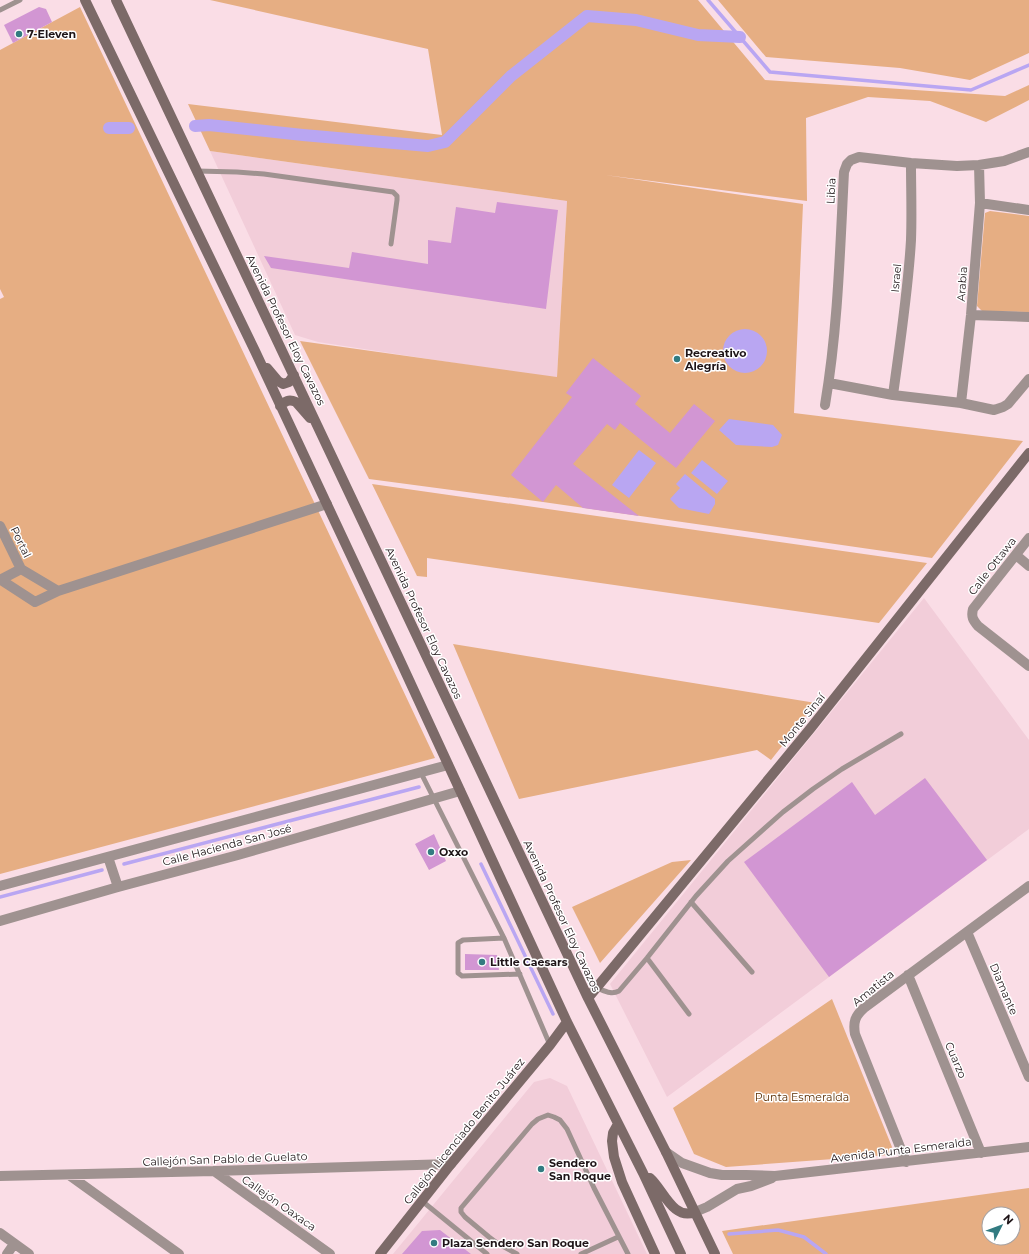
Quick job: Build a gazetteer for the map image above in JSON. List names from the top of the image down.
{
  "streets": {
    "main road": ["Avenida Profesor Eloy Cavazos", "Monte Sinaí", "Callejón Licenciado Benito Juárez"],
    "street": [
      "Libia",
      "Israel",
      "Arabia",
      "Portal",
      "Calle Ottawa",
      "Calle Hacienda San José",
      "Amatista",
      "Diamante",
      "Cuarzo",
      "Avenida Punta Esmeralda",
      "Callejón San Pablo de Guelato",
      "Callejón Oaxaca"
    ]
  },
  "crossings": [
    ["Libia", "Israel"],
    ["Libia", "Arabia"],
    ["Avenida Profesor Eloy Cavazos", "Monte Sinaí"],
    ["Avenida Profesor Eloy Cavazos", "Avenida Punta Esmeralda"],
    ["Amatista", "Diamante"],
    ["Amatista", "Cuarzo"],
    ["Amatista", "Avenida Punta Esmeralda"],
    ["Cuarzo", "Avenida Punta Esmeralda"],
    ["Callejón Licenciado Benito Juárez", "Callejón San Pablo de Guelato"],
    ["Callejón San Pablo de Guelato", "Callejón Oaxaca"]
  ],
  "parks": ["Punta Esmeralda"],
  "places": [
    "7-Eleven",
    "Recreativo Alegría",
    "Oxxo",
    "Little Caesars",
    "Sendero San Roque",
    "Plaza Sendero San Roque"
  ],
  "north": "top right"
}
